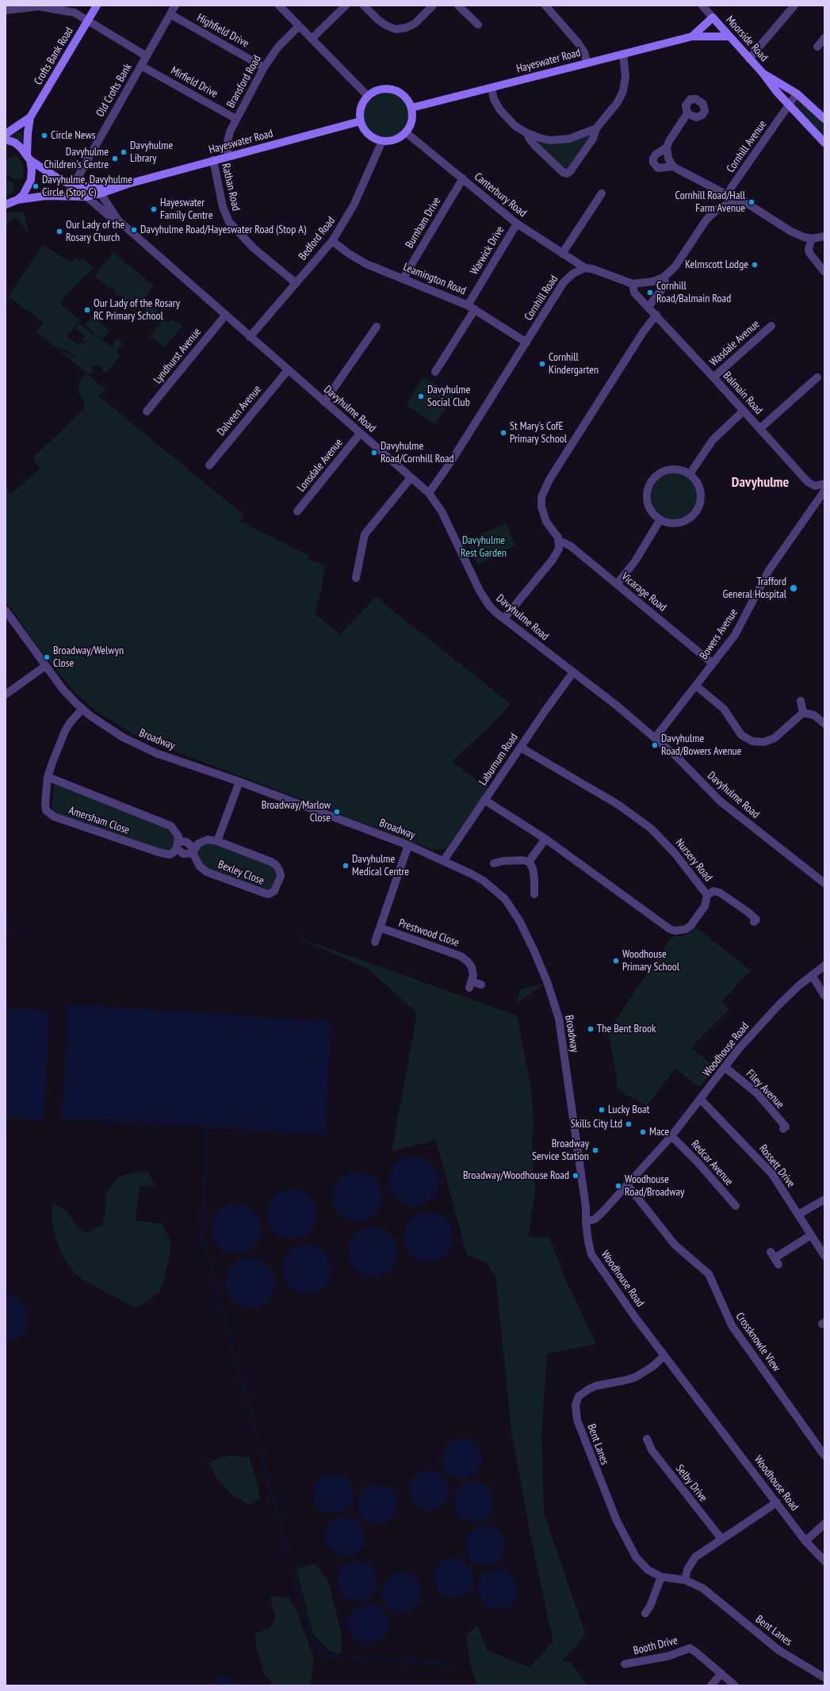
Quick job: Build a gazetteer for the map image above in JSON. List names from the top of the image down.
{
  "streets": {
    "main road": ["Moorside Road", "Crofts Bank Road", "Hayeswater Road"],
    "street": [
      "Highfield Drive",
      "Bransford Road",
      "Mirfield Drive",
      "Old Crofts Bank",
      "Cornhill Avenue",
      "Rathan Road",
      "Canterbury Road",
      "Burnham Drive",
      "Bedford Road",
      "Warwick Drive",
      "Leamington Road",
      "Cornhill Road",
      "Wasdale Avenue",
      "Lyndhurst Avenue",
      "Balmain Road",
      "Davyhulme Road",
      "Dalveen Avenue",
      "Lonsdale Avenue",
      "Vicarage Road",
      "Bowers Avenue",
      "Broadway",
      "Laburnum Road",
      "Amersham Close",
      "Nursery Road",
      "Bexley Close",
      "Prestwood Close",
      "Woodhouse Road",
      "Filey Avenue",
      "Redcar Avenue",
      "Rossett Drive",
      "Crossknowle View",
      "Bent Lanes",
      "Selby Drive",
      "Booth Drive"
    ]
  },
  "crossings": [
    ["Highfield Drive", "Bransford Road"],
    ["Highfield Drive", "Old Crofts Bank"],
    ["Moorside Road", "Hayeswater Road"],
    ["Moorside Road", "Cornhill Avenue"],
    ["Crofts Bank Road", "Hayeswater Road"],
    ["Hayeswater Road", "Bransford Road"],
    ["Hayeswater Road", "Old Crofts Bank"],
    ["Hayeswater Road", "Rathan Road"],
    ["Hayeswater Road", "Canterbury Road"],
    ["Hayeswater Road", "Bedford Road"],
    ["Bransford Road", "Mirfield Drive"],
    ["Mirfield Drive", "Old Crofts Bank"],
    ["Rathan Road", "Bedford Road"],
    ["Canterbury Road", "Burnham Drive"],
    ["Canterbury Road", "Bedford Road"],
    ["Canterbury Road", "Warwick Drive"],
    ["Canterbury Road", "Cornhill Road"],
    ["Burnham Drive", "Leamington Road"],
    ["Bedford Road", "Leamington Road"],
    ["Bedford Road", "Davyhulme Road"],
    ["Warwick Drive", "Leamington Road"],
    ["Leamington Road", "Cornhill Road"],
    ["Cornhill Road", "Davyhulme Road"],
    ["Wasdale Avenue", "Balmain Road"],
    ["Lyndhurst Avenue", "Davyhulme Road"],
    ["Davyhulme Road", "Dalveen Avenue"],
    ["Davyhulme Road", "Lonsdale Avenue"],
    ["Davyhulme Road", "Bowers Avenue"],
    ["Davyhulme Road", "Laburnum Road"],
    ["Vicarage Road", "Bowers Avenue"],
    ["Broadway", "Laburnum Road"],
    ["Broadway", "Amersham Close"],
    ["Broadway", "Woodhouse Road"],
    ["Laburnum Road", "Nursery Road"],
    ["Amersham Close", "Bexley Close"],
    ["Woodhouse Road", "Filey Avenue"],
    ["Woodhouse Road", "Redcar Avenue"],
    ["Woodhouse Road", "Rossett Drive"],
    ["Woodhouse Road", "Crossknowle View"],
    ["Woodhouse Road", "Bent Lanes"]
  ],
  "districts": ["Davyhulme"],
  "parks": ["Davyhulme Rest Garden"],
  "places": [
    "Circle News",
    "Davyhulme Library",
    "Davyhulme Children's Centre",
    "Davyhulme, Davyhulme Circle (Stop C)",
    "Cornhill Road/Hall Farm Avenue",
    "Hayeswater Family Centre",
    "Davyhulme Road/Hayeswater Road (Stop A)",
    "Our Lady of the Rosary Church",
    "Kelmscott Lodge",
    "Cornhill Road/Balmain Road",
    "Our Lady of the Rosary RC Primary School",
    "Cornhill Kindergarten",
    "Davyhulme Social Club",
    "St Mary's CofE Primary School",
    "Davyhulme Road/Cornhill Road",
    "Trafford General Hospital",
    "Broadway/Welwyn Close",
    "Davyhulme Road/Bowers Avenue",
    "Broadway/Marlow Close",
    "Davyhulme Medical Centre",
    "Woodhouse Primary School",
    "The Bent Brook",
    "Lucky Boat",
    "Skills City Ltd",
    "Mace",
    "Broadway Service Station",
    "Broadway/Woodhouse Road",
    "Woodhouse Road/Broadway"
  ]
}
